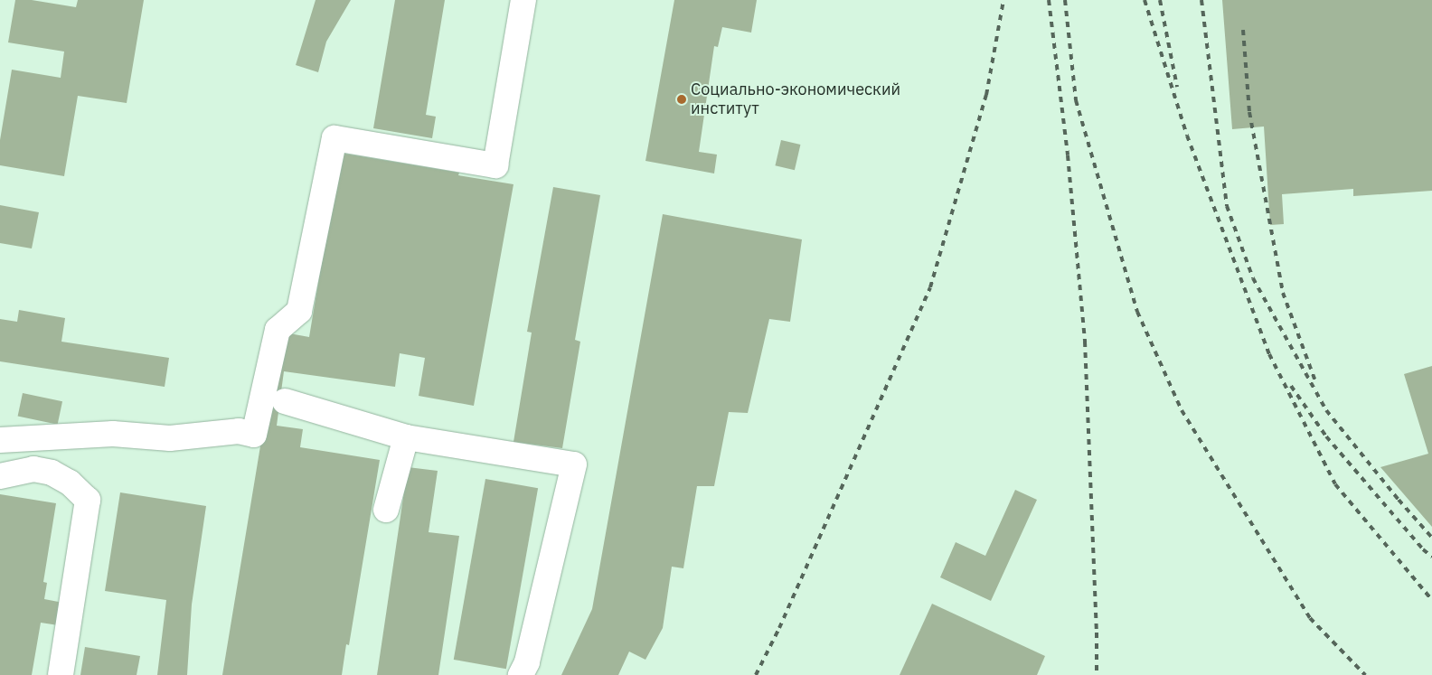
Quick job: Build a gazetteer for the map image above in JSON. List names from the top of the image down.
{
  "places": ["Социально-экономический институт"]
}
